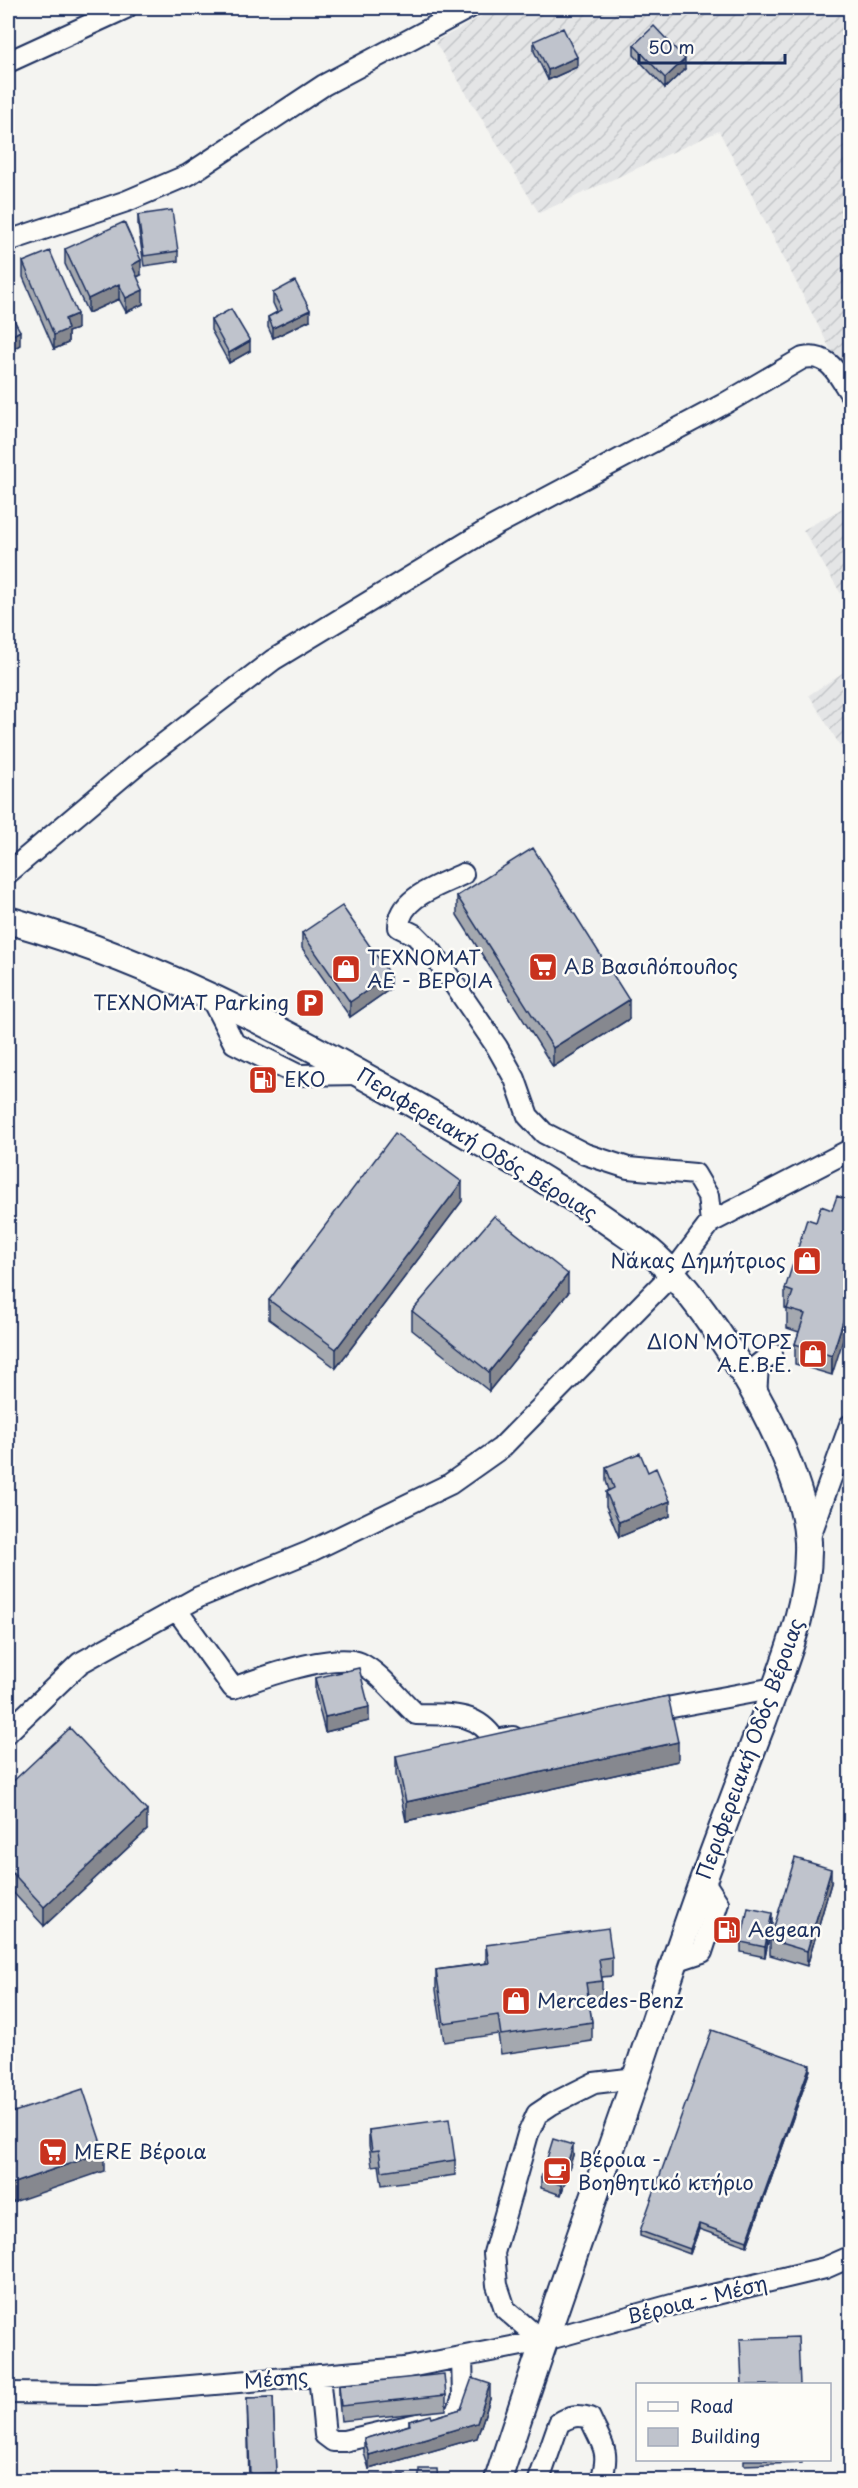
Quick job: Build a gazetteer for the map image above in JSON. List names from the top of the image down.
{
  "streets": {
    "main road": ["Περιφερειακή Οδός Βέροιας"],
    "street": ["Βέροια - Μέση", "Μέσης"]
  },
  "crossings": [
    ["Περιφερειακή Οδός Βέροιας", "Βέροια - Μέση"],
    ["Περιφερειακή Οδός Βέροιας", "Μέσης"],
    ["Βέροια - Μέση", "Μέσης"]
  ],
  "places": {
    "supermarket": ["ΑΒ Βασιλόπουλος", "MERE Βέροια"],
    "shop": [
      "ΤΕΧΝΟΜΑΤ ΑΕ - ΒΕΡΟΙΑ",
      "Νάκας Δημήτριος",
      "ΔΙΟΝ ΜΟΤΟΡΣ Α.Ε.Β.Ε.",
      "Mercedes-Benz"
    ],
    "parking": ["ΤΕΧΝΟΜΑΤ Parking"],
    "fuel station": ["EKO", "Aegean"],
    "cafe": ["Βέροια - Βοηθητικό κτήριο"]
  },
  "legend": ["Road", "Building"],
  "scale_bar": "50 m"
}
